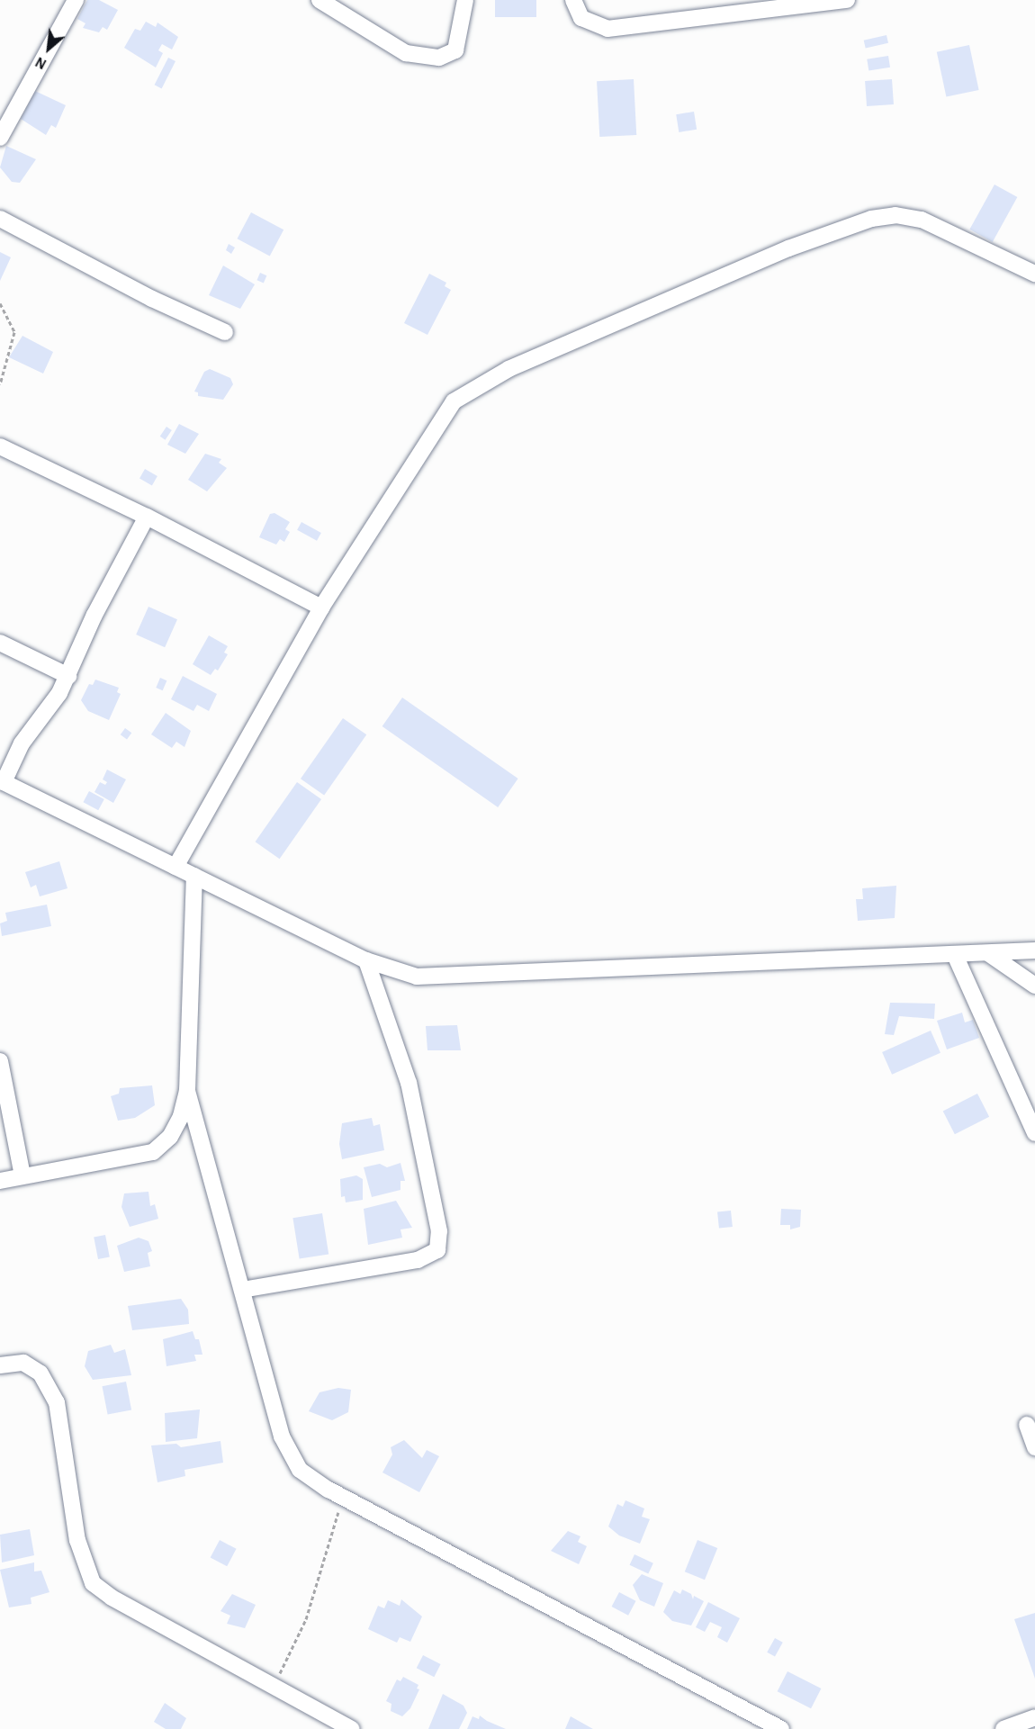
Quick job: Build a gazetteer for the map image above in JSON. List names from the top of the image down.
{
  "north": "bottom left"
}
